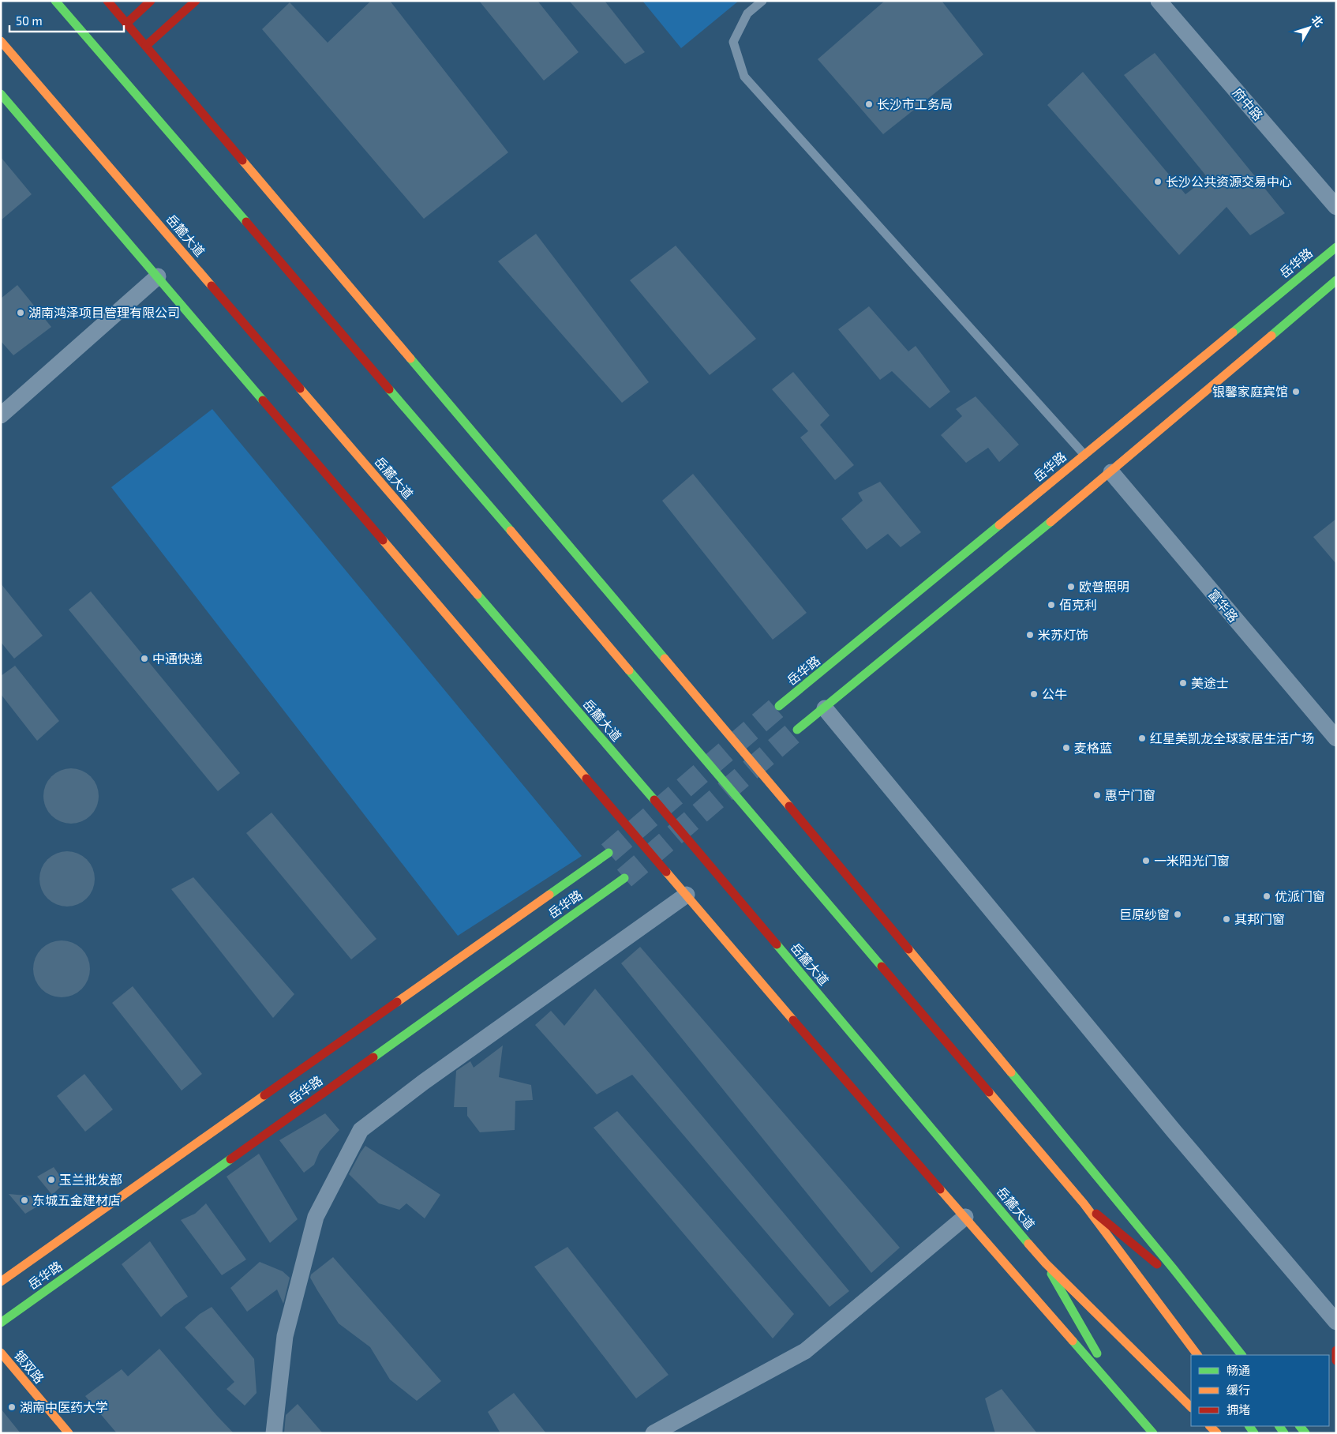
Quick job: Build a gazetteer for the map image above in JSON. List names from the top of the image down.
{
  "streets": {
    "main road": ["岳麓大道", "岳华路", "银双路"],
    "street": ["府中路", "富华路"]
  },
  "places": [
    "长沙市工务局",
    "长沙公共资源交易中心",
    "湖南鸿泽项目管理有限公司",
    "银馨家庭宾馆",
    "欧普照明",
    "佰克利",
    "米苏灯饰",
    "中通快递",
    "美途士",
    "公牛",
    "红星美凯龙全球家居生活广场",
    "麦格蓝",
    "惠宁门窗",
    "一米阳光门窗",
    "优派门窗",
    "巨原纱窗",
    "其邦门窗",
    "玉兰批发部",
    "东城五金建材店",
    "湖南中医药大学"
  ],
  "legend": ["畅通", "缓行", "拥堵"],
  "scale_bar": "50 m",
  "north": "top right"
}
